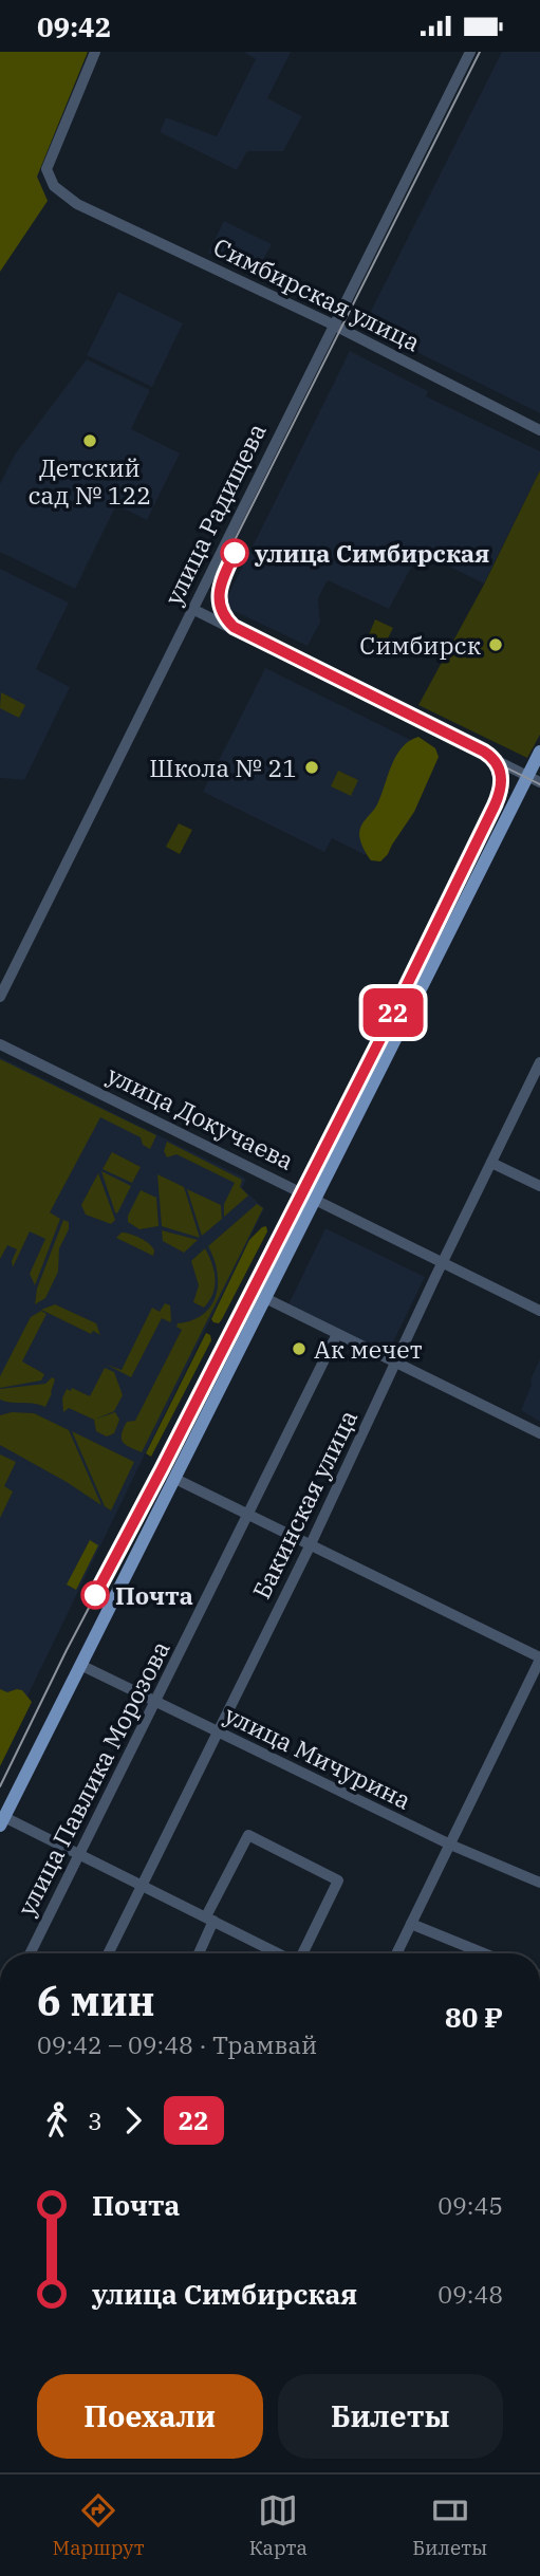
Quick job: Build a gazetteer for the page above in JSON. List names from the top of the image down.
{
  "streets": {
    "street": [
      "Симбирская улица",
      "улица Радищева",
      "улица Докучаева",
      "Бакинская улица",
      "улица Мичурина",
      "улица Павлика Морозова"
    ]
  },
  "crossings": [
    ["Симбирская улица", "улица Радищева"],
    ["улица Докучаева", "Бакинская улица"],
    ["Бакинская улица", "улица Мичурина"],
    ["улица Мичурина", "улица Павлика Морозова"]
  ],
  "places": [
    "Детский сад № 122",
    "улица Симбирская",
    "Симбирск",
    "Школа № 21",
    "Ак мечет",
    "Почта"
  ],
  "lines": ["tram line 22"],
  "page": {
    "status": "09:42",
    "on_map": "22",
    "heading": ["6 мин", "09:42 – 09:48 · Трамвай", "80 ₽"],
    "legs": ["3", "22"],
    "list": [
      {
        "name": "Почта",
        "value": "09:45"
      },
      {
        "name": "улица Симбирская",
        "value": "09:48"
      }
    ],
    "buttons": ["Поехали", "Билеты"],
    "tabs": ["Маршрут", "Карта", "Билеты"]
  }
}
